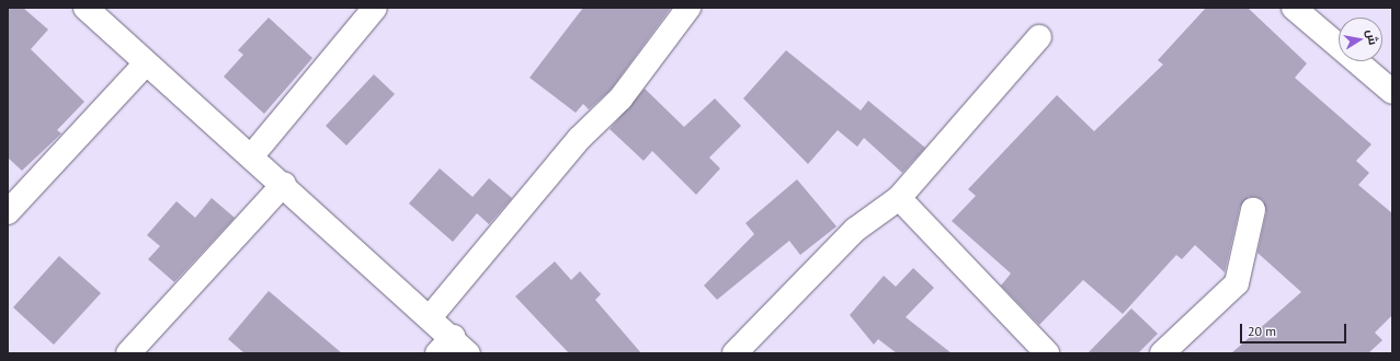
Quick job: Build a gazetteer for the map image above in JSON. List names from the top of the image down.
{
  "scale_bar": "20 m",
  "north": "right"
}
